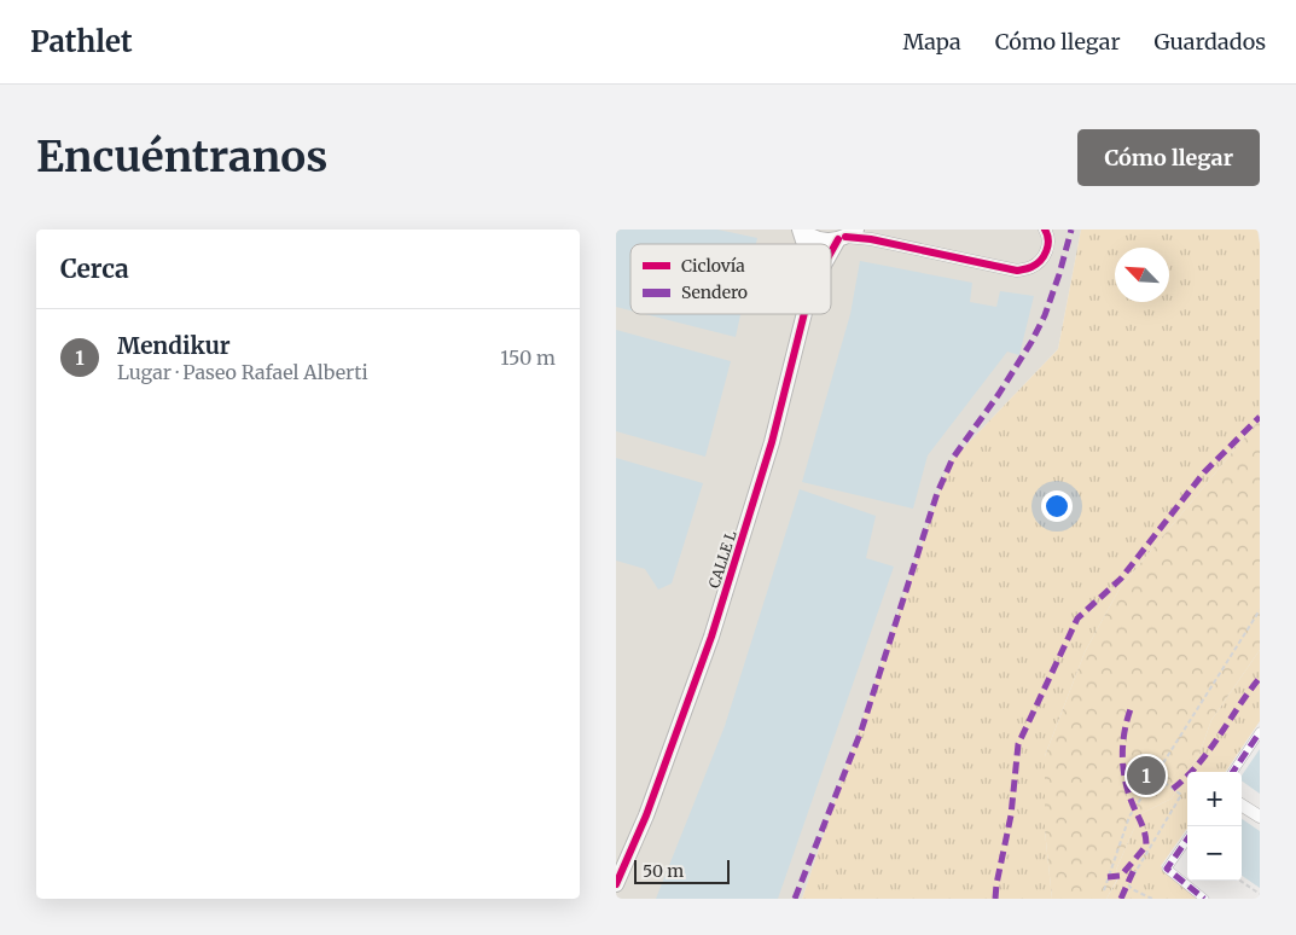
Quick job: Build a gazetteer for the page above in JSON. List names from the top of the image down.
{
  "streets": {
    "street": ["CALLE L"]
  },
  "legend": ["Ciclovía", "Sendero"],
  "scale_bar": "50 m",
  "north": "top left",
  "page": {
    "header": "Pathlet",
    "nav": ["Mapa", "Cómo llegar", "Guardados"],
    "buttons": "Cómo llegar",
    "title": "Encuéntranos",
    "heading": "Cerca",
    "list": [
      {
        "mark": "1",
        "name": "Mendikur",
        "note": "Lugar · Paseo Rafael Alberti",
        "value": "150 m"
      }
    ],
    "pins": "1",
    "map_buttons": ["+", "−"],
    "scale": "50 m"
  }
}
